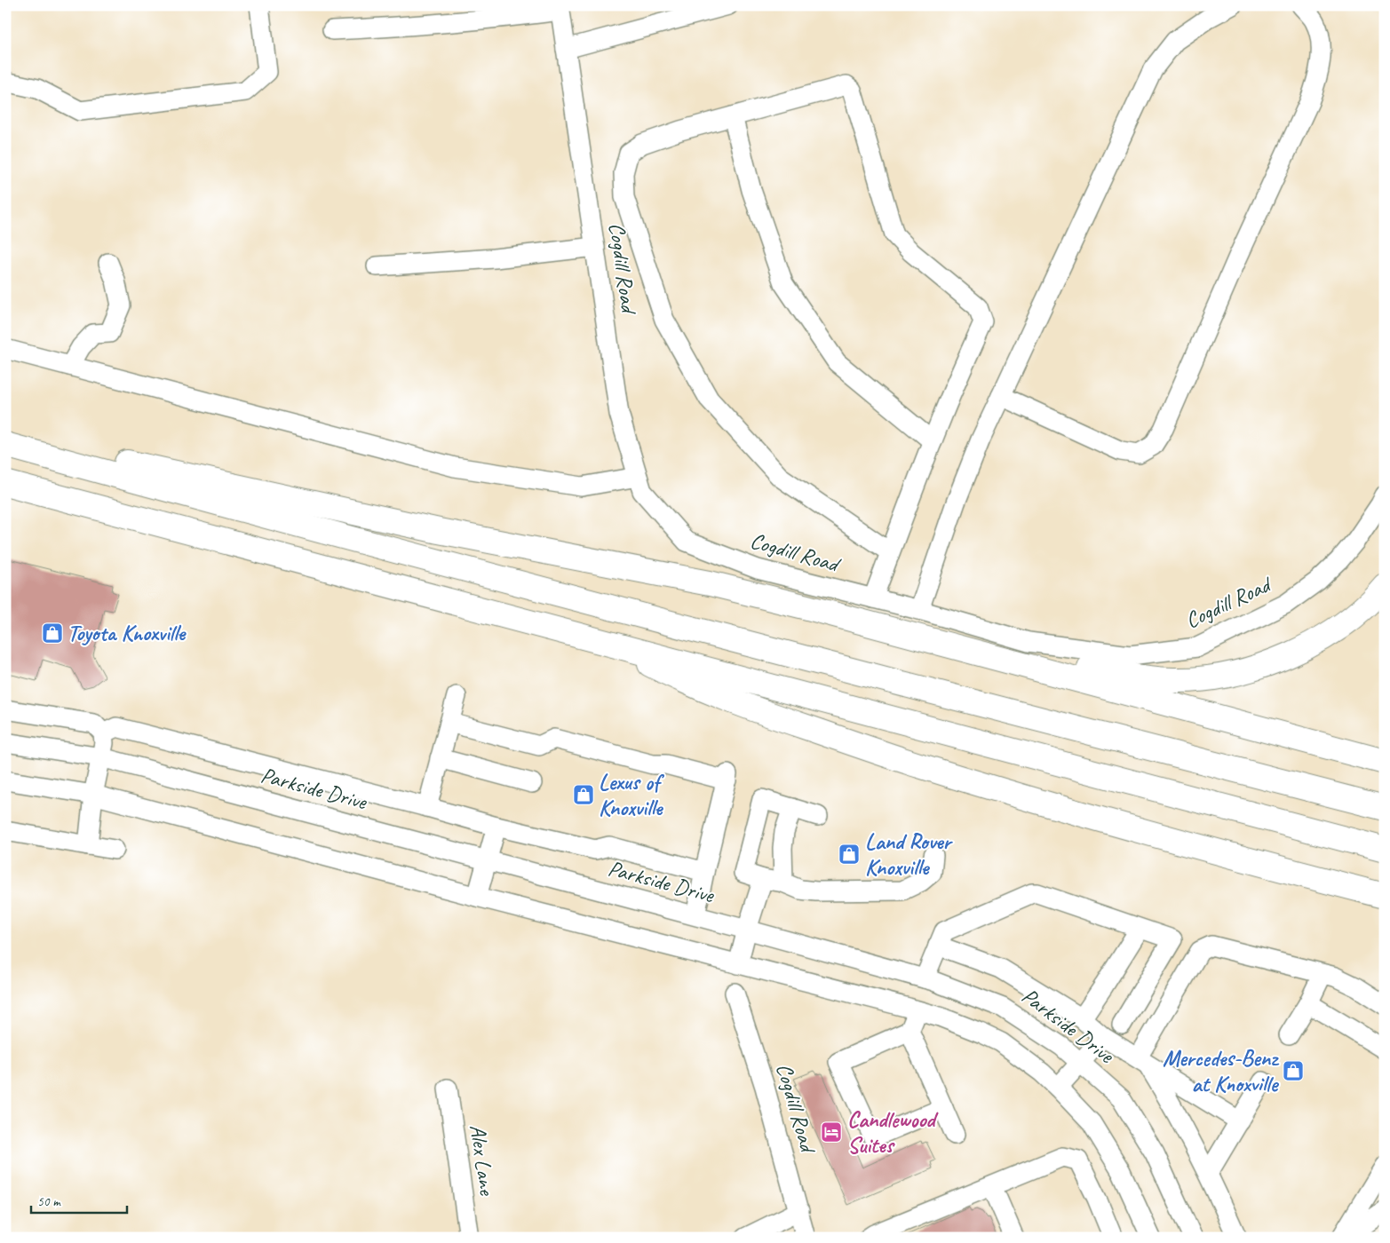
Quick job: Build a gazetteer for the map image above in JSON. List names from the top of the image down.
{
  "streets": {
    "street": ["Cogdill Road", "Parkside Drive", "Alex Lane"]
  },
  "places": {
    "shop": [
      "Toyota Knoxville",
      "Lexus of Knoxville",
      "Land Rover Knoxville",
      "Mercedes-Benz at Knoxville"
    ],
    "hotel": ["Candlewood Suites"]
  },
  "scale_bar": "50 m"
}
